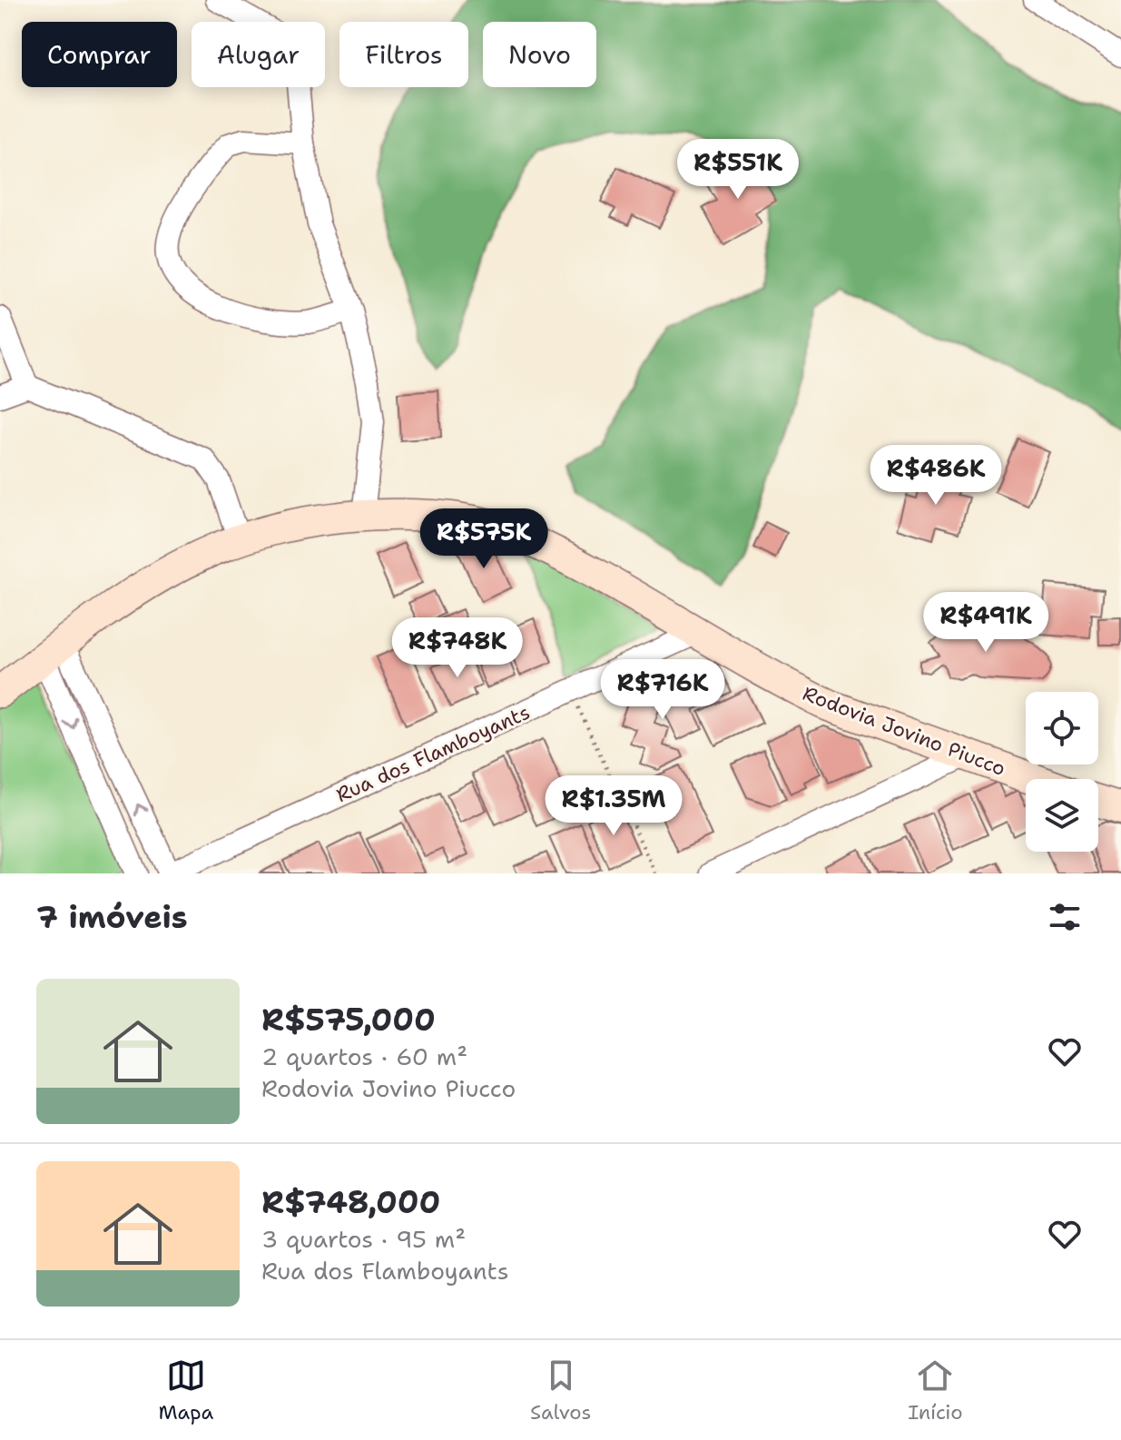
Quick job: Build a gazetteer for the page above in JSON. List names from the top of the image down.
{
  "streets": {
    "main road": ["Rodovia Jovino Piucco"],
    "street": ["Rua dos Flamboyants"]
  },
  "crossings": [
    ["Rodovia Jovino Piucco", "Rua dos Flamboyants"]
  ],
  "page": {
    "chip": [
      "Comprar",
      "Alugar",
      "Filtros",
      "Novo"
    ],
    "price": [
      "R$551K",
      "R$486K",
      "R$575K",
      "R$491K",
      "R$748K",
      "R$716K",
      "R$1.35M"
    ],
    "heading": "7 imóveis",
    "list": [
      {
        "name": "R$575,000",
        "note": "2 quartos · 60 m² · Rodovia Jovino Piucco"
      },
      {
        "name": "R$748,000",
        "note": "3 quartos · 95 m² · Rua dos Flamboyants"
      }
    ],
    "tabs": ["Mapa", "Salvos", "Início"]
  }
}
